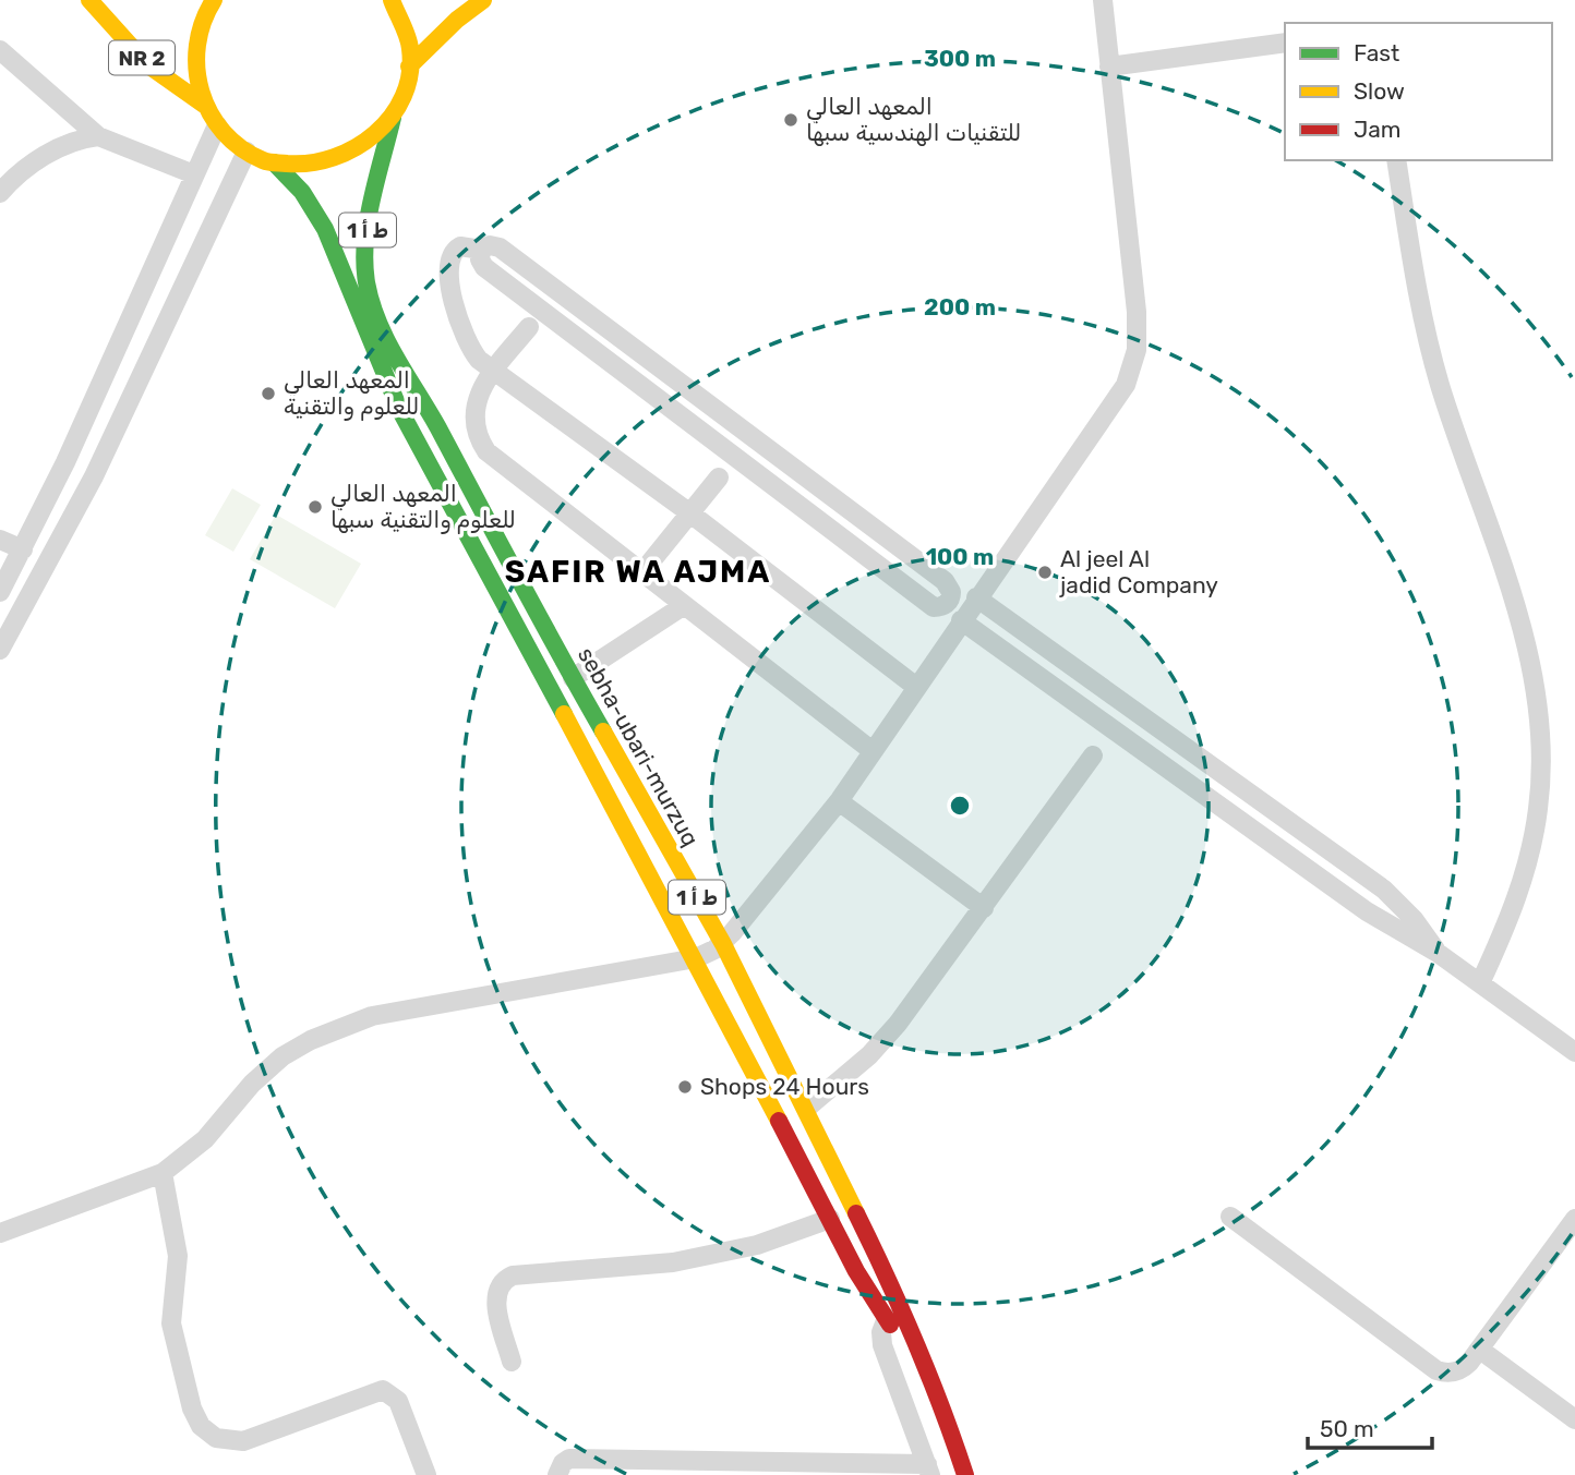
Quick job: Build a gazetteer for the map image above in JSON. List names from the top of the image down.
{
  "streets": {
    "highway": ["NR 2", "ط أ 1", "sebha-ubari-murzuq"]
  },
  "districts": ["SAFIR WA AJMA"],
  "places": [
    "المعهد العالي للتقنيات الهندسية سبها",
    "المعهد العالي للعلوم والتقنية",
    "المعهد العالي للعلوم والتقنية سبها",
    "Al jeel Al jadid Company",
    "Shops 24 Hours"
  ],
  "legend": ["Fast", "Slow", "Jam"],
  "scale_bar": "50 m",
  "rings": ["300 m", "200 m", "100 m"]
}
